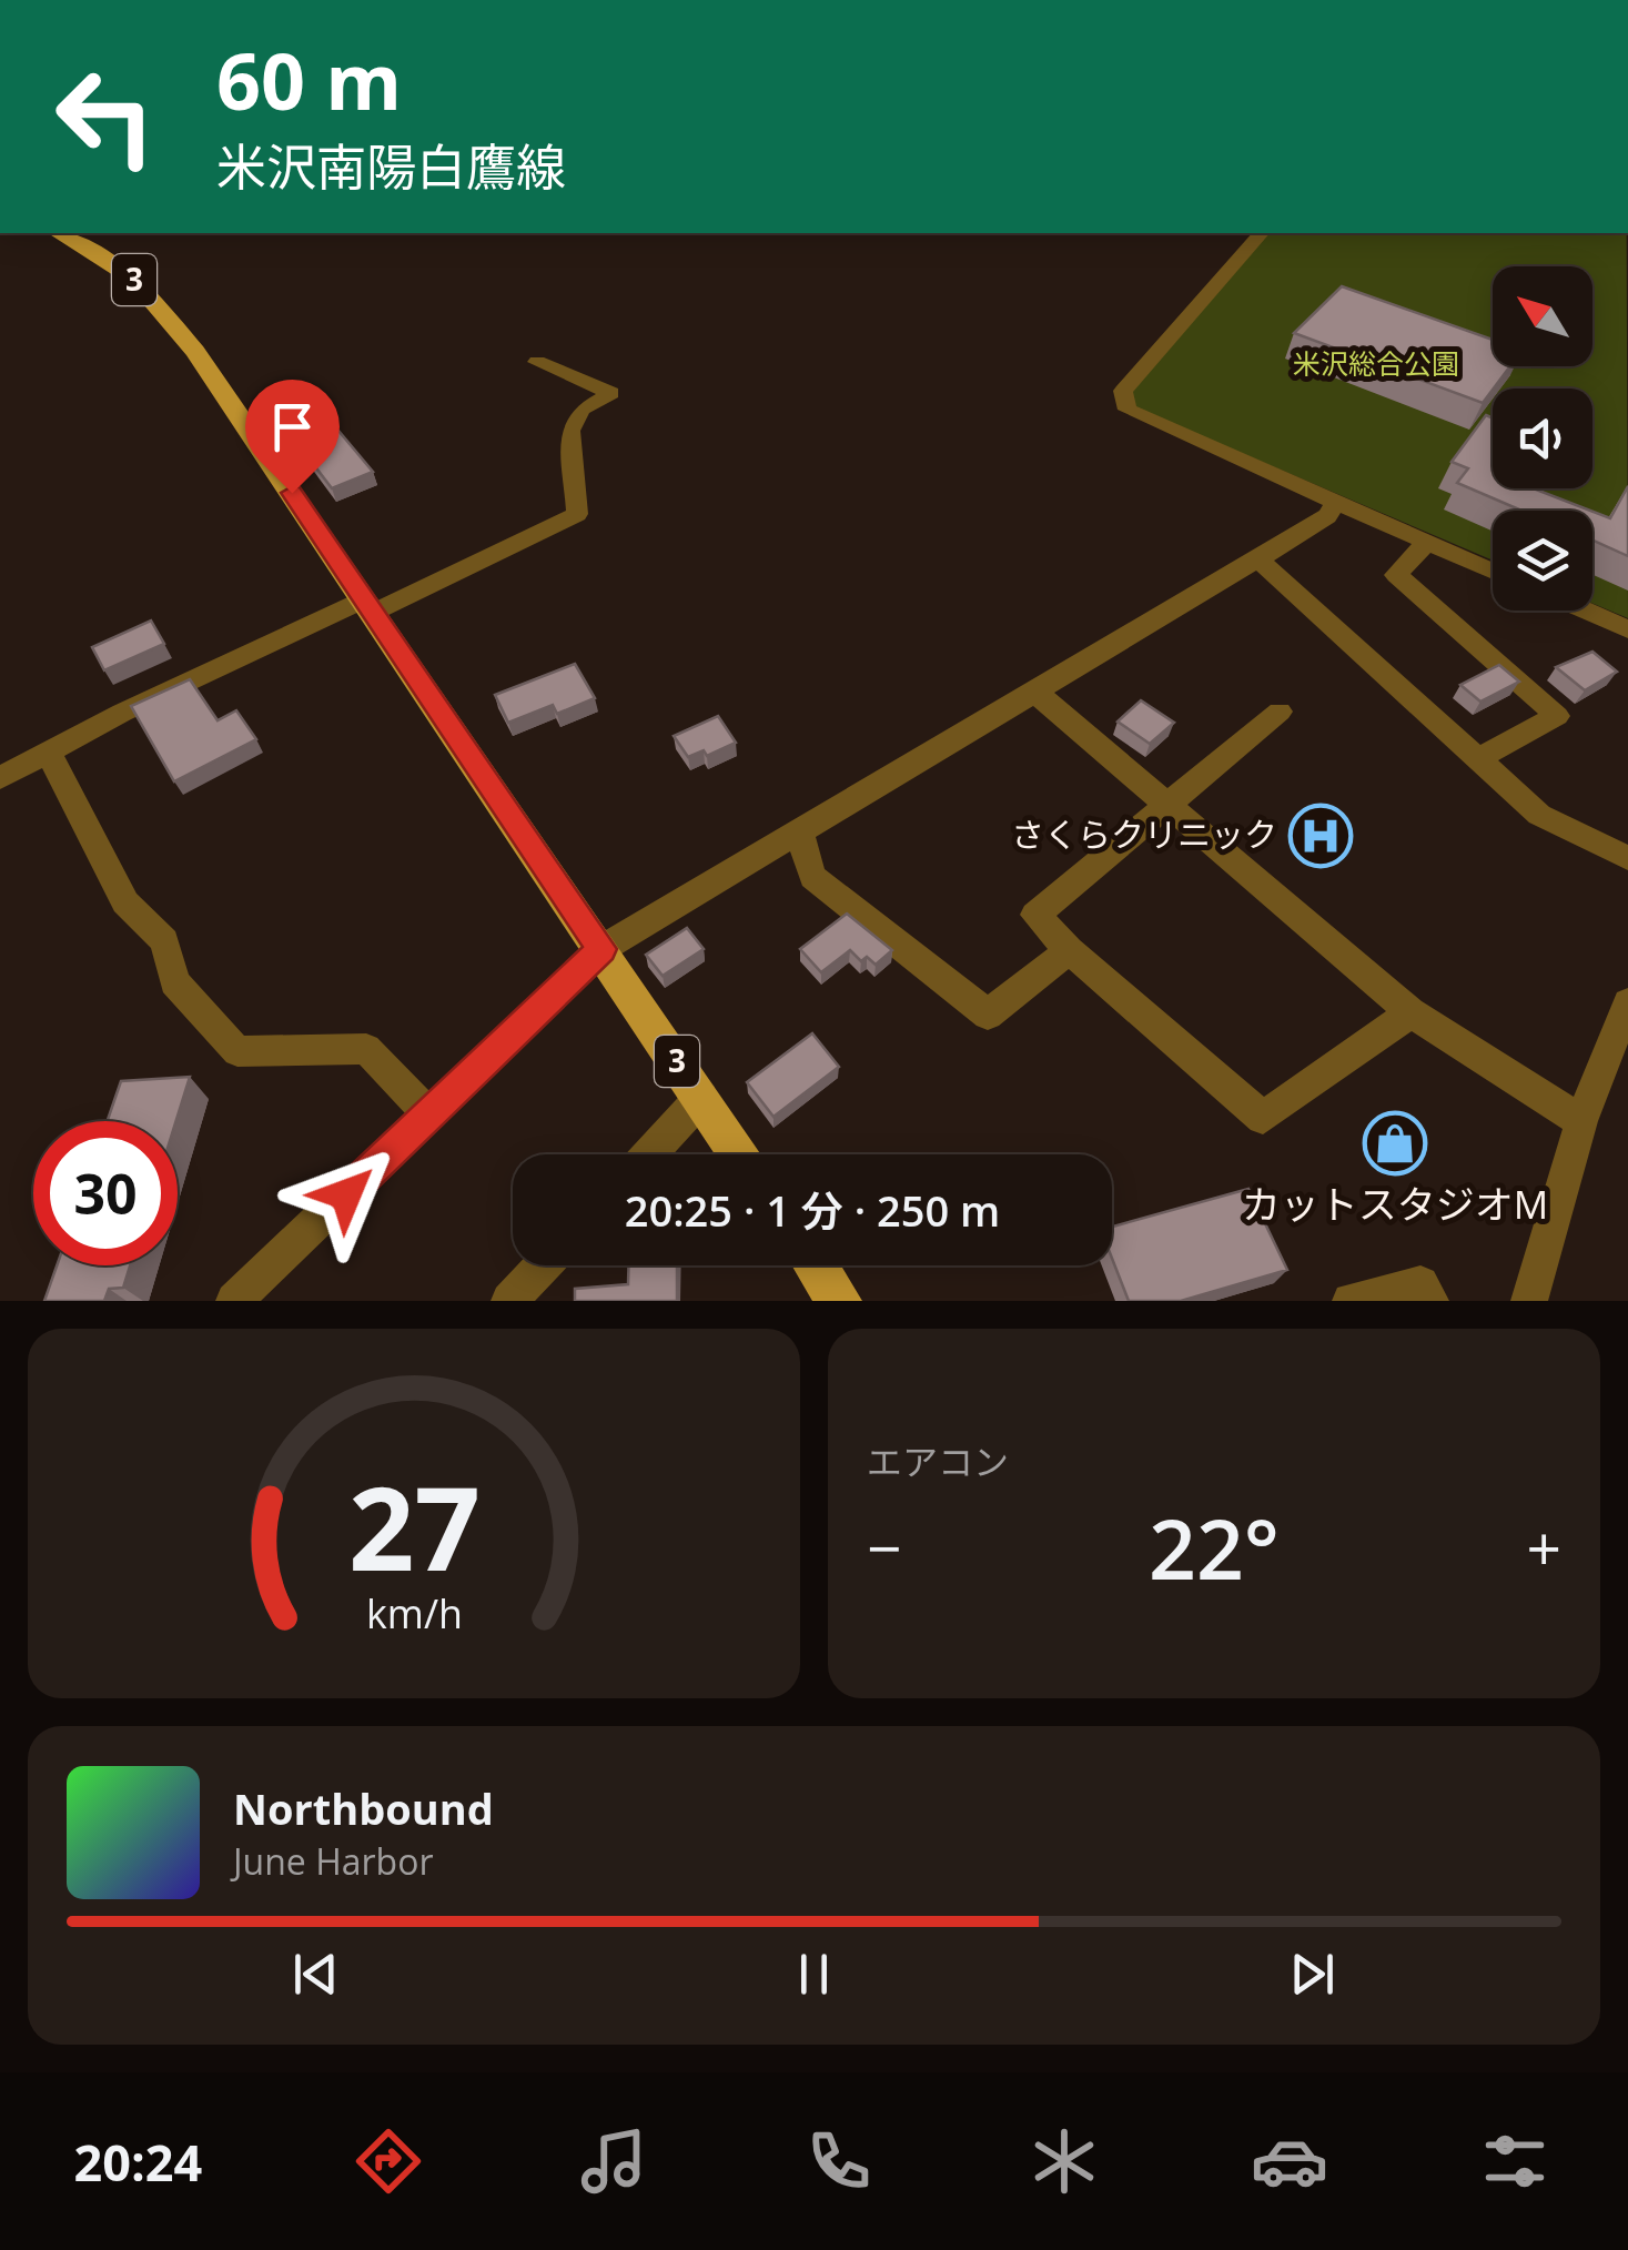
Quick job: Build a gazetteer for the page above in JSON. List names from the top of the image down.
{
  "streets": {
    "main road": ["3"]
  },
  "parks": ["米沢総合公園"],
  "places": {
    "hospital": ["さくらクリニック"],
    "shop": ["カットスタジオM"]
  },
  "north": "top left",
  "page": {
    "turn": ["60 m", "米沢南陽白鷹線"],
    "limit": "30",
    "trip": "20:25 · 1 分 · 250 m",
    "tile": "エアコン",
    "heat": ["−", "22°", "+"],
    "song": ["Northbound", "June Harbor"],
    "tabs": "20:24",
    "gauge": ["27", "km/h"]
  }
}
